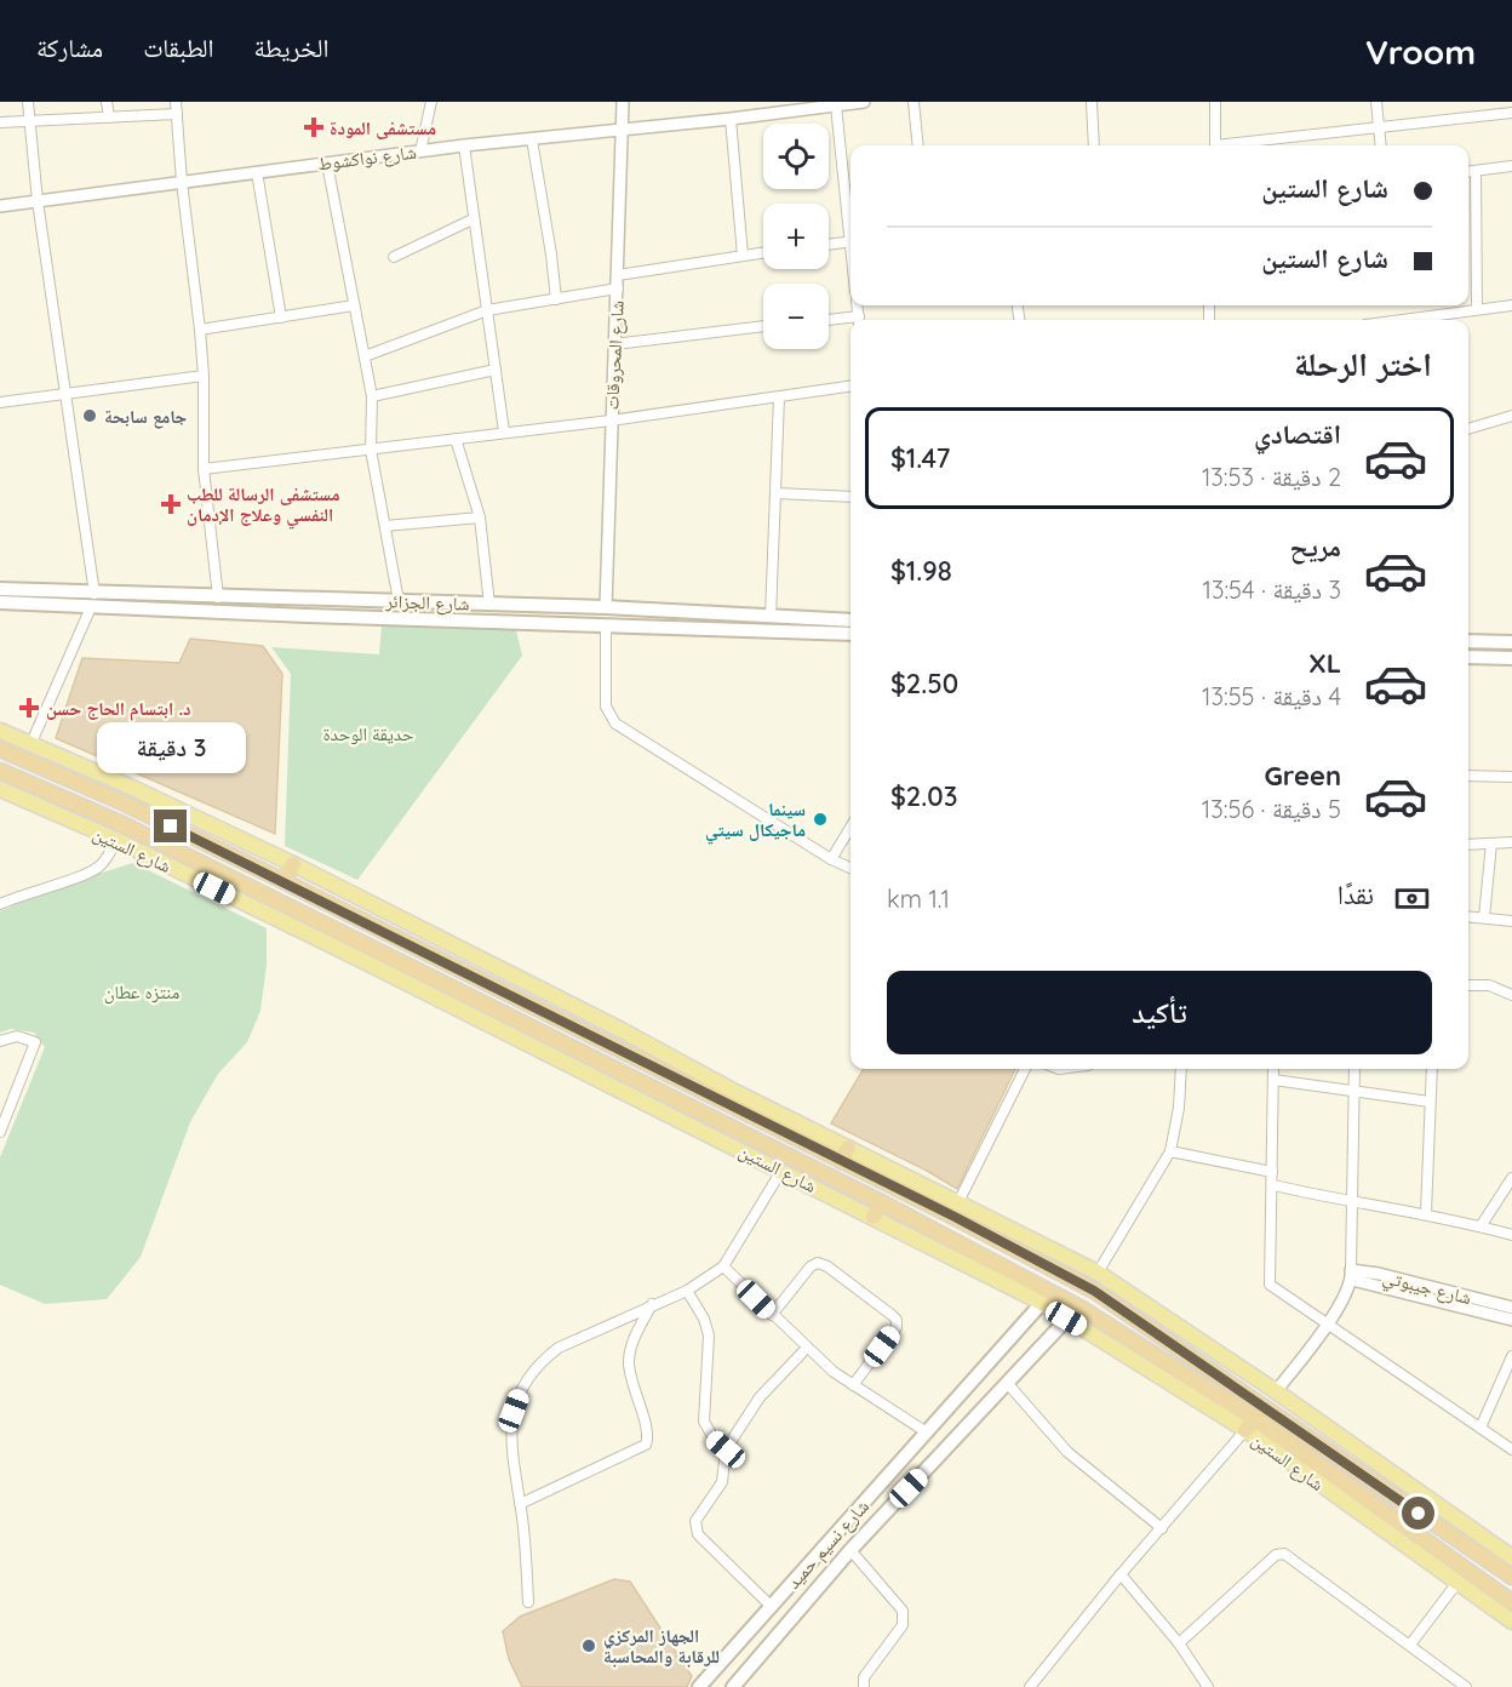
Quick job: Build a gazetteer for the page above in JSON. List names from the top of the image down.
{
  "streets": {
    "highway": ["شارع الستين"],
    "main road": ["شارع الجزائر", "شارع نسيم حميد"],
    "street": ["شارع نواكشوط", "شارع المحروقات", "شارع جيبوتي"]
  },
  "crossings": [
    ["شارع نواكشوط", "شارع المحروقات"],
    ["شارع المحروقات", "شارع الجزائر"],
    ["شارع الستين", "شارع نسيم حميد"]
  ],
  "parks": ["حديقة الوحدة", "منتزه عطان"],
  "places": {
    "health": ["مستشفى المودة", "مستشفى الرسالة للطب النفسي وعلاج الإدمان", "د. ابتسام الحاج حسن"],
    "other": ["جامع سابحة", "سينما ماجيكال سيتي", "الجهاز المركزي للرقابة والمحاسبة"]
  },
  "page": {
    "header": "Vroom",
    "nav": ["الخريطة", "الطبقات", "مشاركة"],
    "map_buttons": ["+", "−"],
    "banner": ["شارع الستين", "شارع الستين"],
    "heading": "اختر الرحلة",
    "list": [
      {
        "name": "اقتصادي",
        "note": "2 دقيقة · 13:53",
        "value": "$1.47"
      },
      {
        "name": "مريح",
        "note": "3 دقيقة · 13:54",
        "value": "$1.98"
      },
      {
        "name": "XL",
        "note": "4 دقيقة · 13:55",
        "value": "$2.50"
      },
      {
        "name": "Green",
        "note": "5 دقيقة · 13:56",
        "value": "$2.03"
      }
    ],
    "bubble": "3 دقيقة",
    "pay": ["نقدًا", "1.1 km"],
    "buttons": "تأكيد"
  }
}
